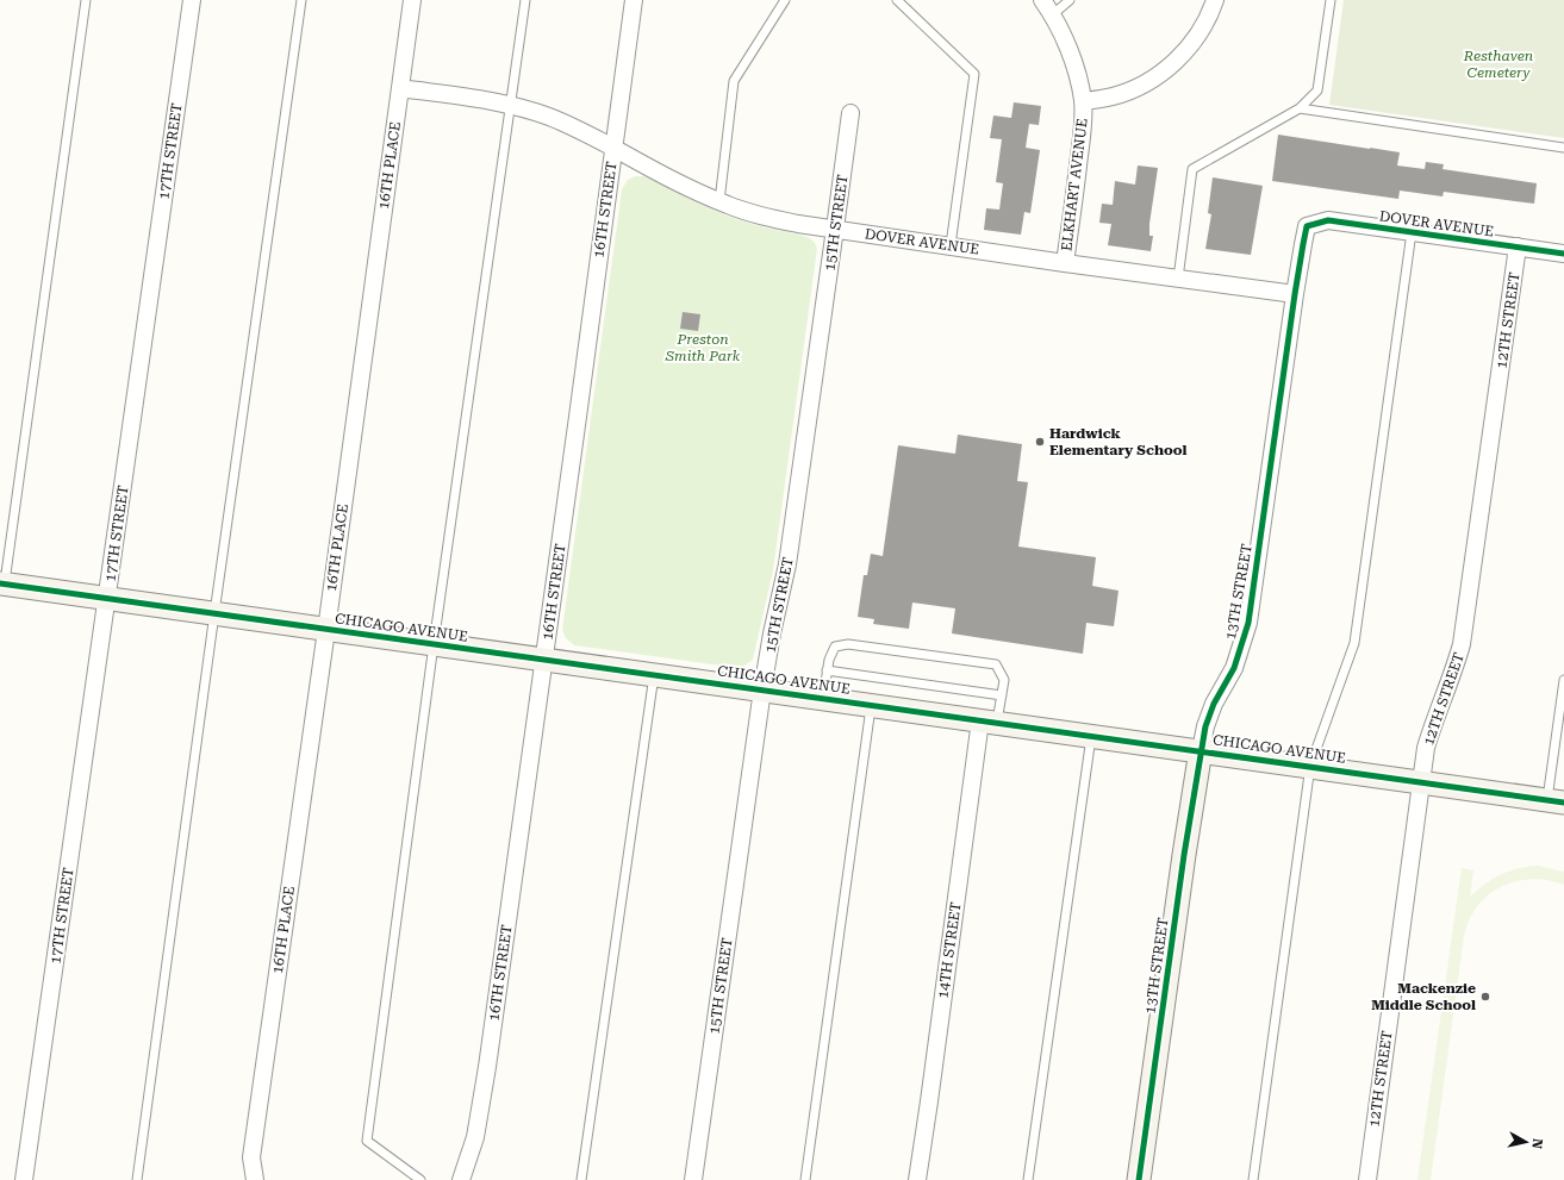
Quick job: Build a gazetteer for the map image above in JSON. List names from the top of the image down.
{
  "streets": {
    "street": [
      "17TH STREET",
      "16TH PLACE",
      "ELKHART AVENUE",
      "16TH STREET",
      "15TH STREET",
      "DOVER AVENUE",
      "12TH STREET",
      "13TH STREET",
      "CHICAGO AVENUE",
      "14TH STREET"
    ]
  },
  "crossings": [
    ["17TH STREET", "CHICAGO AVENUE"],
    ["16TH PLACE", "DOVER AVENUE"],
    ["16TH PLACE", "CHICAGO AVENUE"],
    ["ELKHART AVENUE", "DOVER AVENUE"],
    ["16TH STREET", "DOVER AVENUE"],
    ["16TH STREET", "CHICAGO AVENUE"],
    ["15TH STREET", "DOVER AVENUE"],
    ["15TH STREET", "CHICAGO AVENUE"],
    ["DOVER AVENUE", "12TH STREET"],
    ["DOVER AVENUE", "13TH STREET"],
    ["12TH STREET", "CHICAGO AVENUE"],
    ["13TH STREET", "CHICAGO AVENUE"],
    ["CHICAGO AVENUE", "14TH STREET"]
  ],
  "parks": ["Resthaven Cemetery", "Preston Smith Park"],
  "places": ["Hardwick Elementary School", "Mackenzie Middle School"],
  "north": "right"
}
